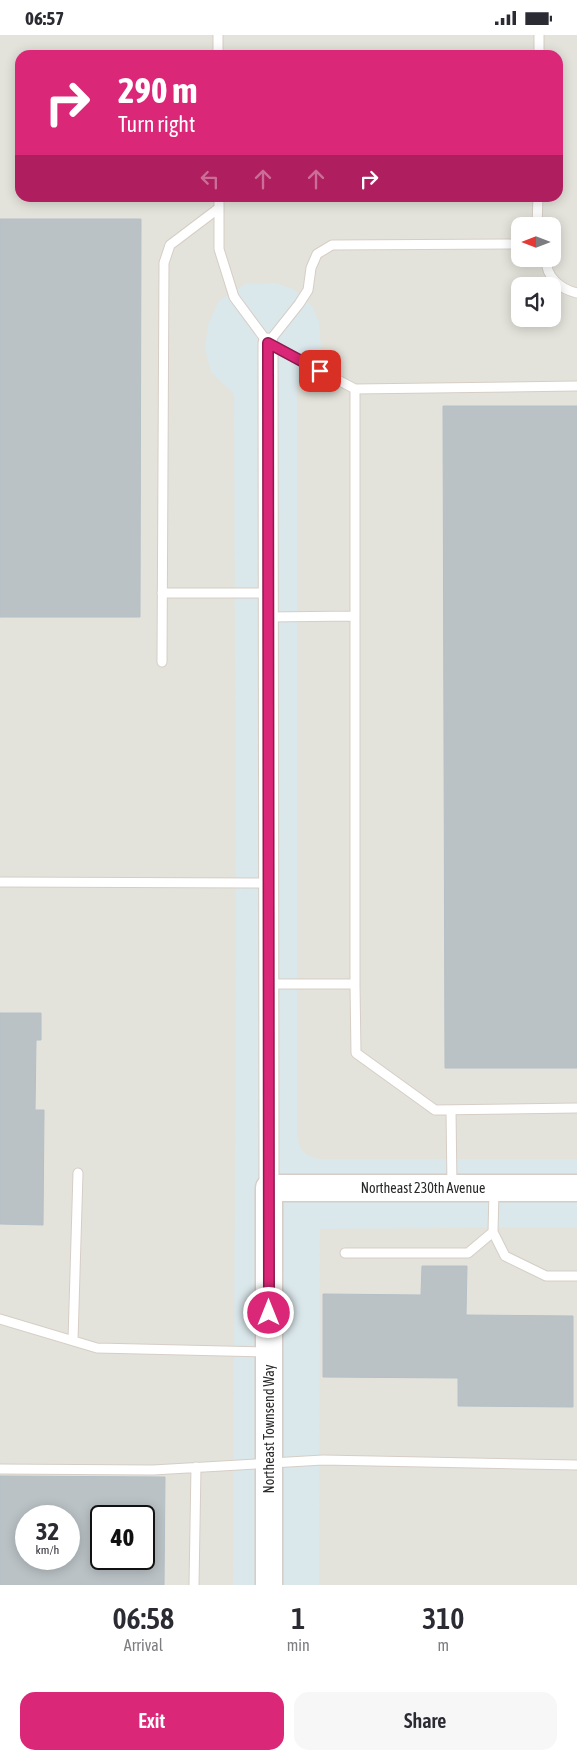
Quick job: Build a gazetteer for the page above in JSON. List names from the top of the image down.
{
  "streets": {
    "street": ["Northeast 230th Avenue", "Northeast Townsend Way"]
  },
  "crossings": [
    ["Northeast 230th Avenue", "Northeast Townsend Way"]
  ],
  "north": "left",
  "page": {
    "status": "06:57",
    "turn": ["290 m", "Turn right"],
    "speed": "32 km/h",
    "limit": "40",
    "eta": [
      "06:58",
      "Arrival",
      "1",
      "min",
      "310",
      "m"
    ],
    "buttons": ["Exit", "Share"]
  }
}
